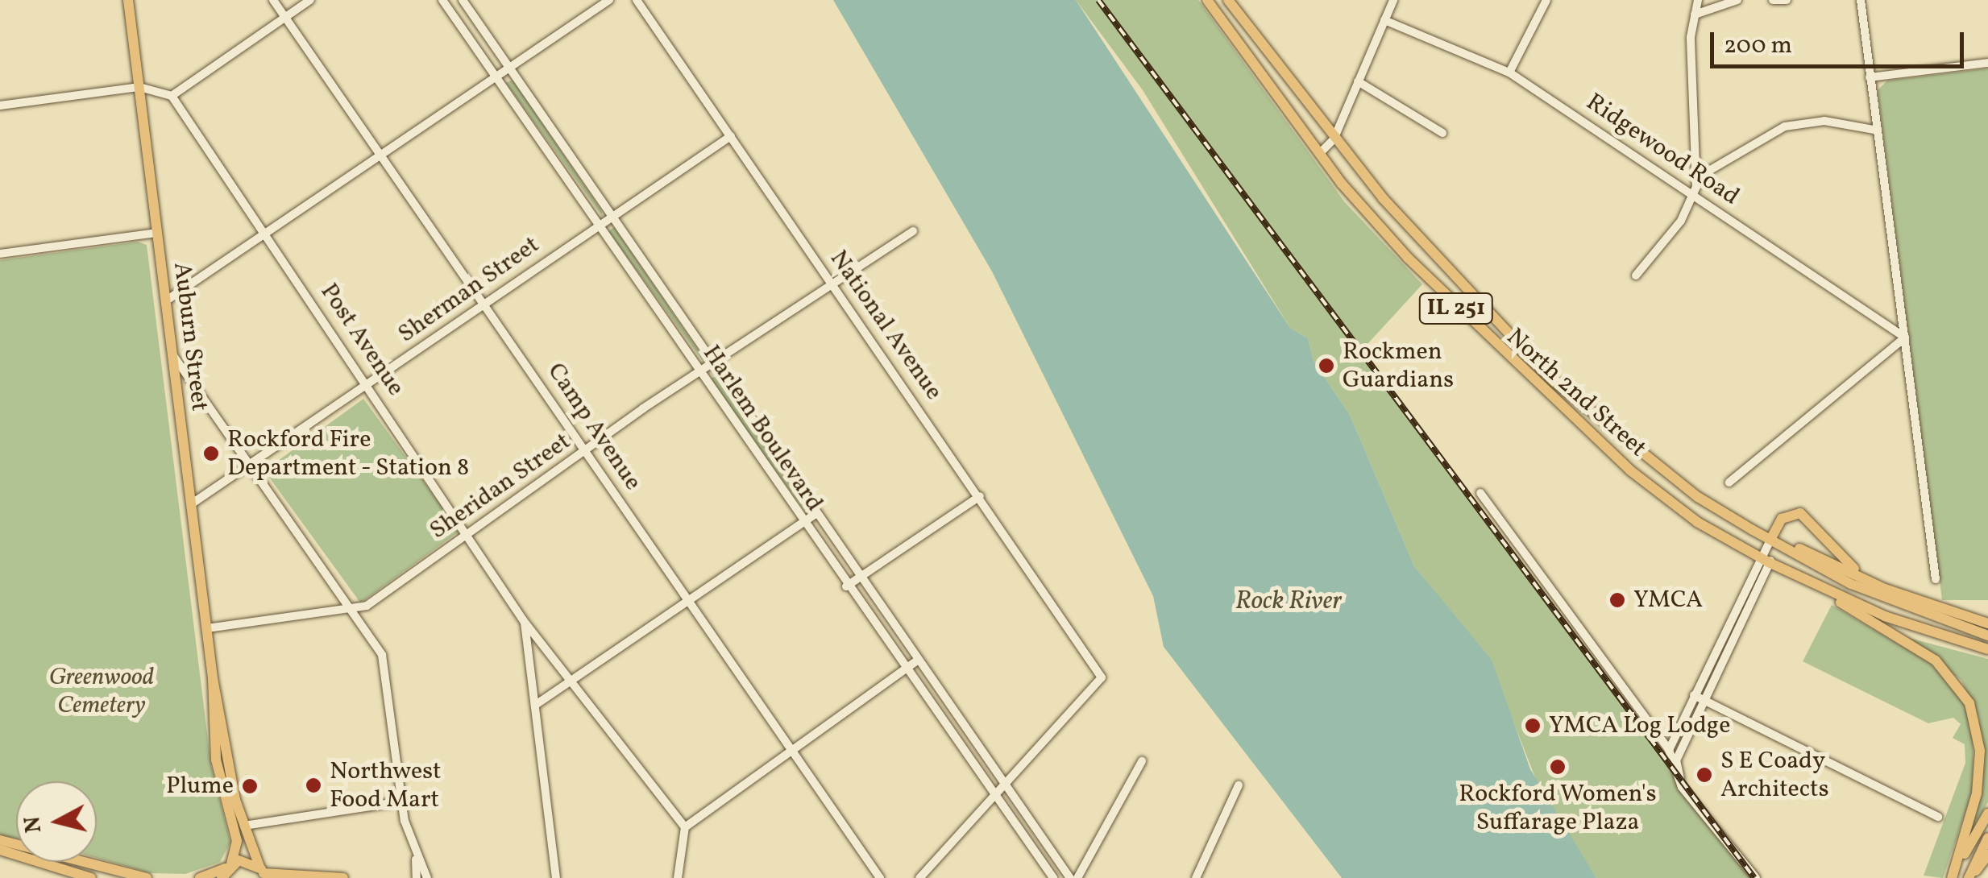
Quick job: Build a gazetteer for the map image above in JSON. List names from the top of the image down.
{
  "streets": {
    "main road": ["IL 251", "Auburn Street", "North 2nd Street"],
    "street": [
      "Ridgewood Road",
      "Sherman Street",
      "National Avenue",
      "Post Avenue",
      "Camp Avenue",
      "Harlem Boulevard",
      "Sheridan Street"
    ]
  },
  "crossings": [
    ["Sherman Street", "National Avenue"],
    ["Sherman Street", "Auburn Street"],
    ["Sherman Street", "Post Avenue"],
    ["Sherman Street", "Camp Avenue"],
    ["Sherman Street", "Harlem Boulevard"],
    ["National Avenue", "Harlem Boulevard"],
    ["National Avenue", "Sheridan Street"],
    ["Auburn Street", "Sheridan Street"],
    ["Post Avenue", "Sheridan Street"],
    ["Camp Avenue", "Sheridan Street"],
    ["Harlem Boulevard", "Sheridan Street"]
  ],
  "water": ["Rock River"],
  "parks": ["Greenwood Cemetery"],
  "places": [
    "Rockmen Guardians",
    "Rockford Fire Department - Station 8",
    "YMCA",
    "YMCA Log Lodge",
    "Rockford Women's Suffarage Plaza",
    "S E Coady Architects",
    "Northwest Food Mart",
    "Plume"
  ],
  "scale_bar": "200 m",
  "north": "left"
}
